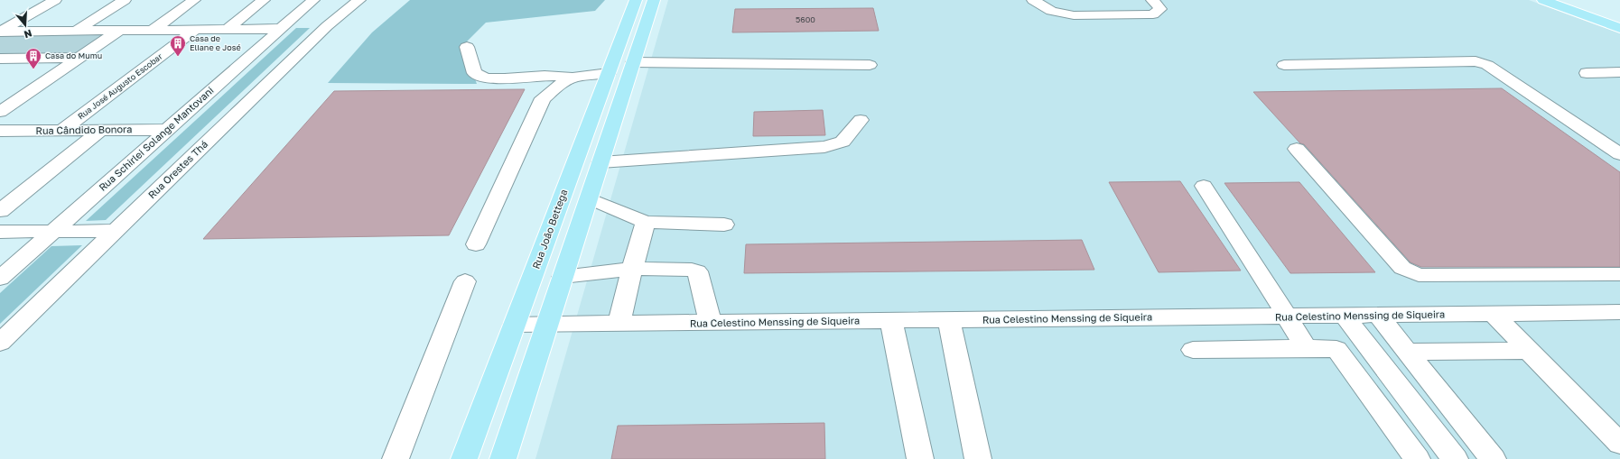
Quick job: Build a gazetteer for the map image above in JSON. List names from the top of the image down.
{
  "streets": {
    "main road": ["Rua João Bettega"],
    "street": [
      "Rua José Augusto Escobar",
      "Rua Cândido Bonora",
      "Rua Schirlei Solange Mantovani",
      "Rua Orestes Thá",
      "Rua Celestino Menssing de Siqueira"
    ]
  },
  "crossings": [
    ["Rua José Augusto Escobar", "Rua Cândido Bonora"],
    ["Rua Cândido Bonora", "Rua Schirlei Solange Mantovani"],
    ["Rua João Bettega", "Rua Celestino Menssing de Siqueira"]
  ],
  "places": {
    "building": ["Casa de Eliane e José", "Casa do Mumu"]
  },
  "house_numbers": ["5600"],
  "north": "bottom"
}
